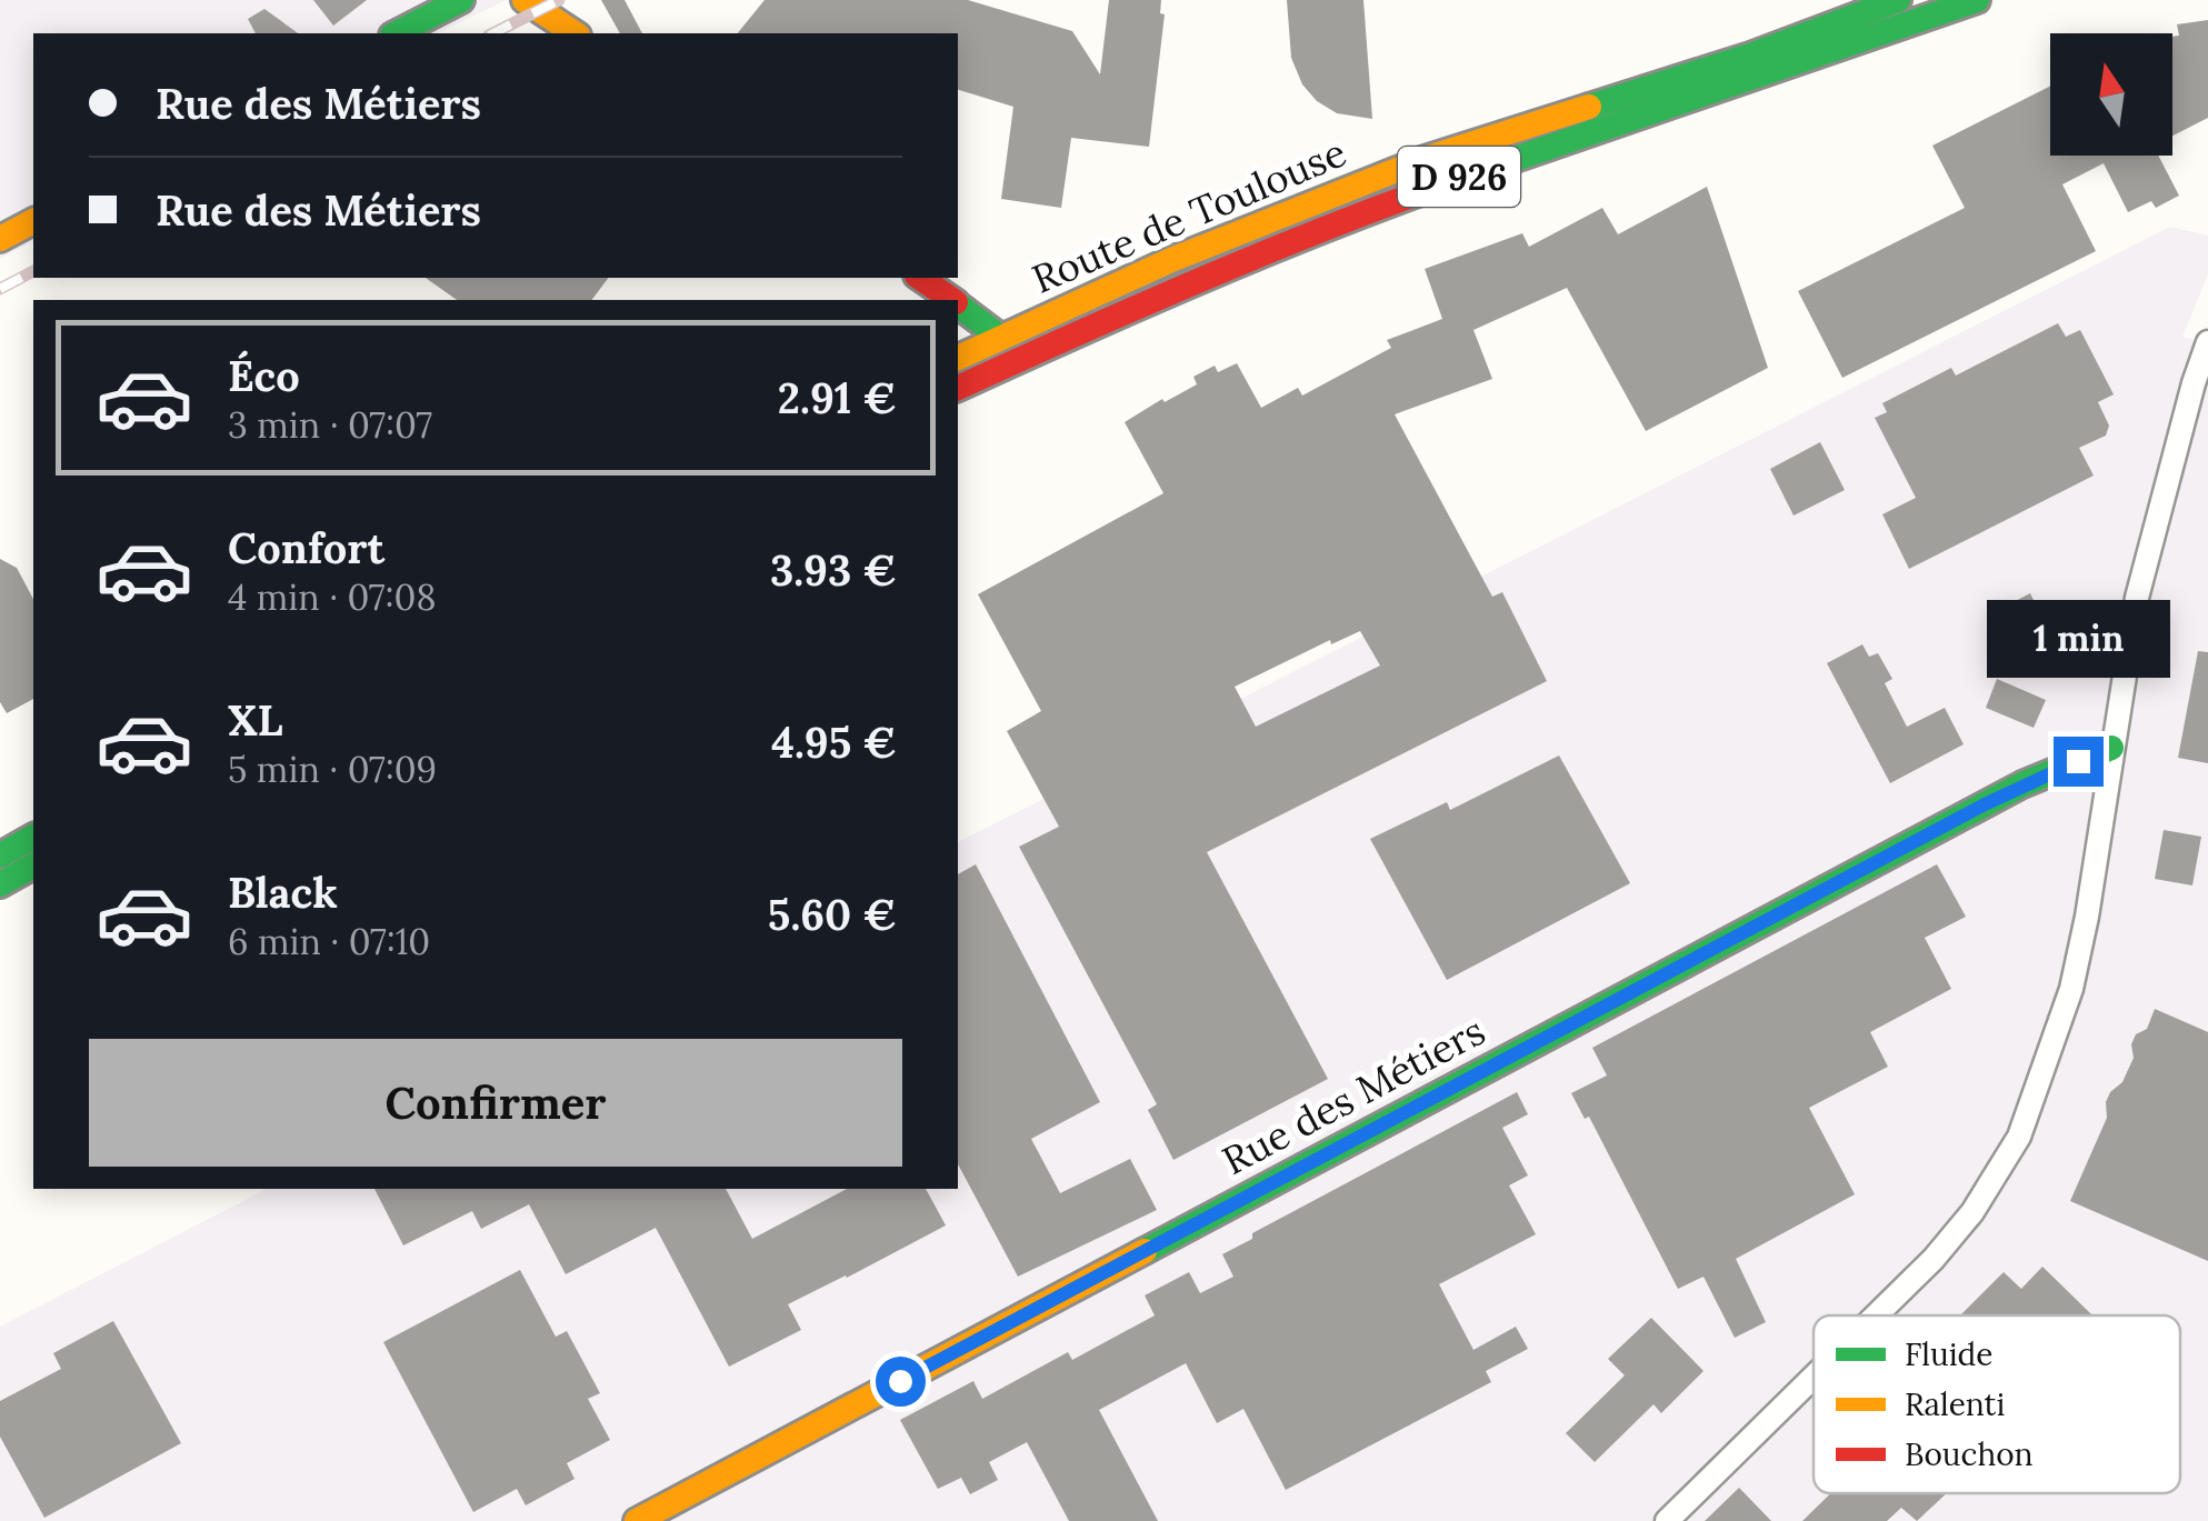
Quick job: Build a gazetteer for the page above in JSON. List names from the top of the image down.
{
  "streets": {
    "main road": ["D 926", "Route de Toulouse", "Rue des Métiers"]
  },
  "legend": ["Fluide", "Ralenti", "Bouchon"],
  "north": "top",
  "page": {
    "banner": ["Rue des Métiers", "Rue des Métiers"],
    "list": [
      {
        "name": "Éco",
        "note": "3 min · 07:07",
        "value": "2.91 €"
      },
      {
        "name": "Confort",
        "note": "4 min · 07:08",
        "value": "3.93 €"
      },
      {
        "name": "XL",
        "note": "5 min · 07:09",
        "value": "4.95 €"
      },
      {
        "name": "Black",
        "note": "6 min · 07:10",
        "value": "5.60 €"
      }
    ],
    "bubble": "1 min",
    "buttons": "Confirmer"
  }
}
